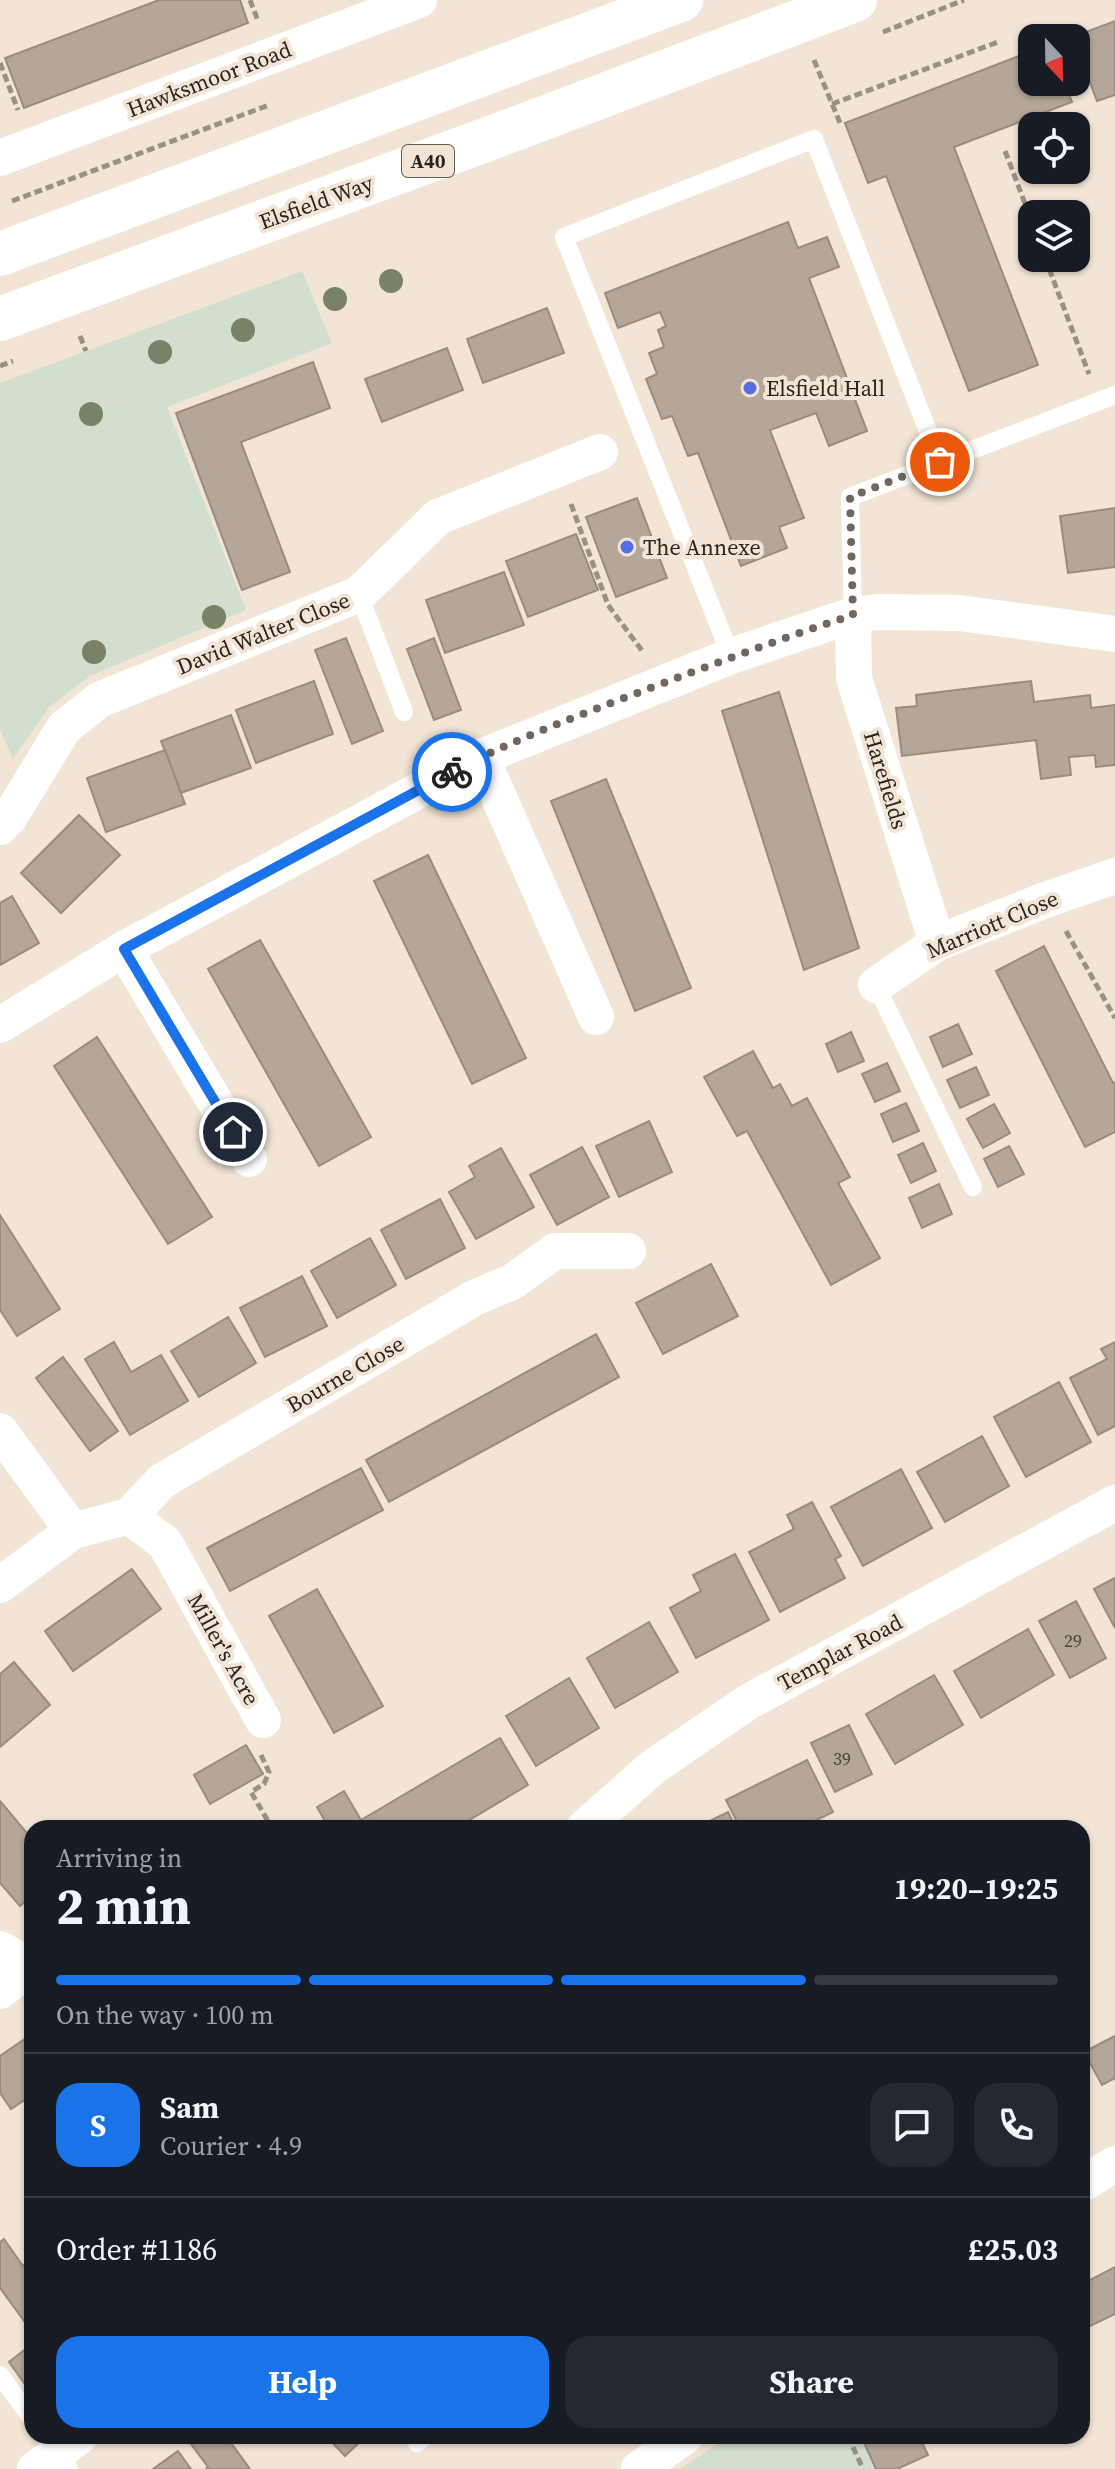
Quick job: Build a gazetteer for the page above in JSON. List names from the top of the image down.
{
  "streets": {
    "highway": ["A40", "Elsfield Way"],
    "street": [
      "Hawksmoor Road",
      "David Walter Close",
      "Harefields",
      "Marriott Close",
      "Bourne Close",
      "Miller's Acre",
      "Templar Road"
    ]
  },
  "crossings": [
    ["Harefields", "Marriott Close"],
    ["Bourne Close", "Miller's Acre"]
  ],
  "places": ["Elsfield Hall", "The Annexe"],
  "house_numbers": ["29", "39"],
  "north": "bottom",
  "page": {
    "heading": ["2 min", "Arriving in", "19:20–19:25"],
    "panel": [
      "Sam",
      "Courier · 4.9",
      "Order #1186",
      "£25.03"
    ],
    "bar": "On the way · 100 m",
    "round": "S",
    "buttons": ["Help", "Share"]
  }
}
